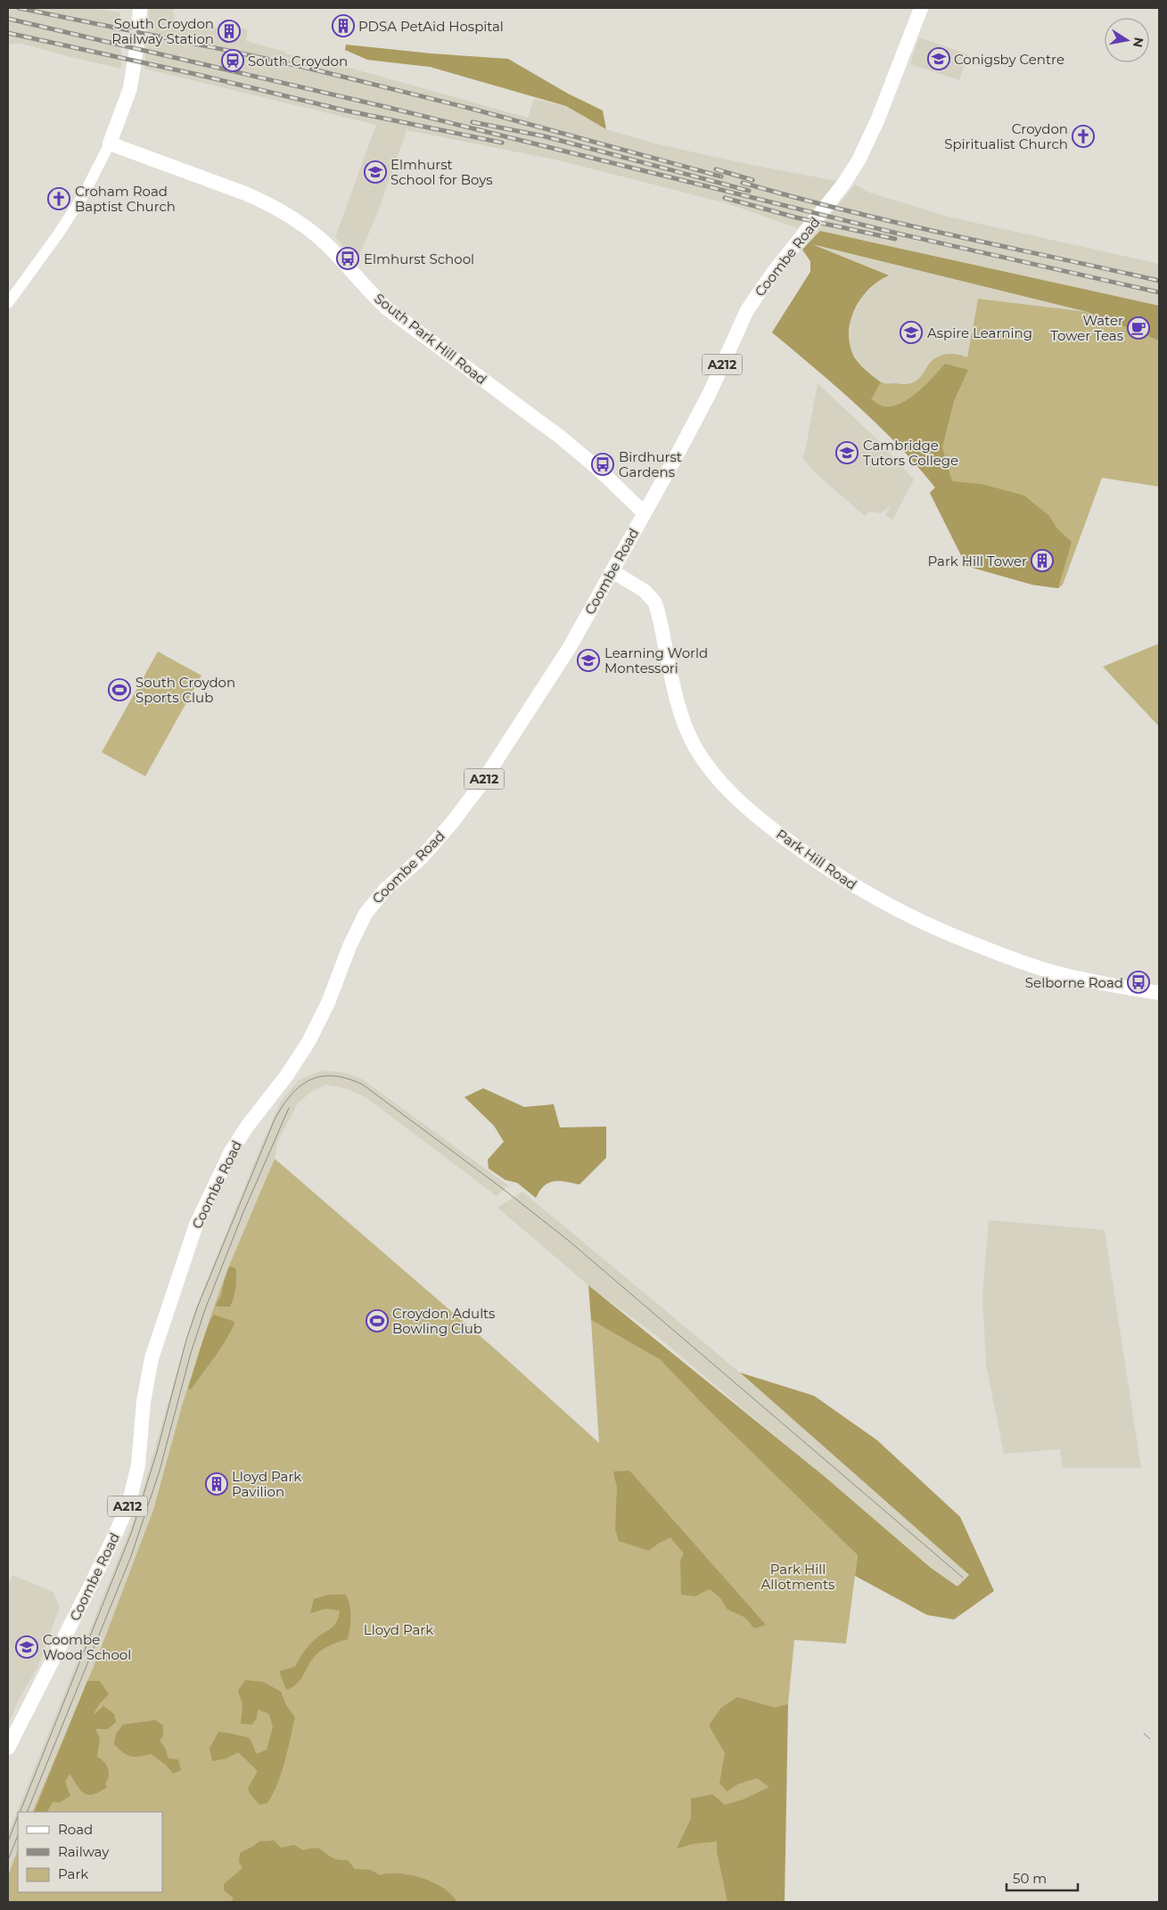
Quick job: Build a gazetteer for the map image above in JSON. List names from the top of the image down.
{
  "streets": {
    "main road": [
      "Coombe Road",
      "South Park Hill Road",
      "A212",
      "Park Hill Road"
    ]
  },
  "crossings": [
    ["Coombe Road", "South Park Hill Road"],
    ["Coombe Road", "Park Hill Road"]
  ],
  "parks": ["Park Hill Allotments", "Lloyd Park"],
  "places": {
    "building": [
      "PDSA PetAid Hospital",
      "South Croydon Railway Station",
      "Park Hill Tower",
      "Lloyd Park Pavilion"
    ],
    "school or university": [
      "Conigsby Centre",
      "Elmhurst School for Boys",
      "Aspire Learning",
      "Cambridge Tutors College",
      "Learning World Montessori",
      "Coombe Wood School"
    ],
    "station": ["South Croydon"],
    "church": ["Croydon Spiritualist Church", "Croham Road Baptist Church"],
    "bus stop": ["Elmhurst School", "Birdhurst Gardens", "Selborne Road"],
    "cafe": ["Water Tower Teas"],
    "sports": ["South Croydon Sports Club", "Croydon Adults Bowling Club"]
  },
  "legend": ["Road", "Railway", "Park"],
  "scale_bar": "50 m",
  "north": "right"
}
